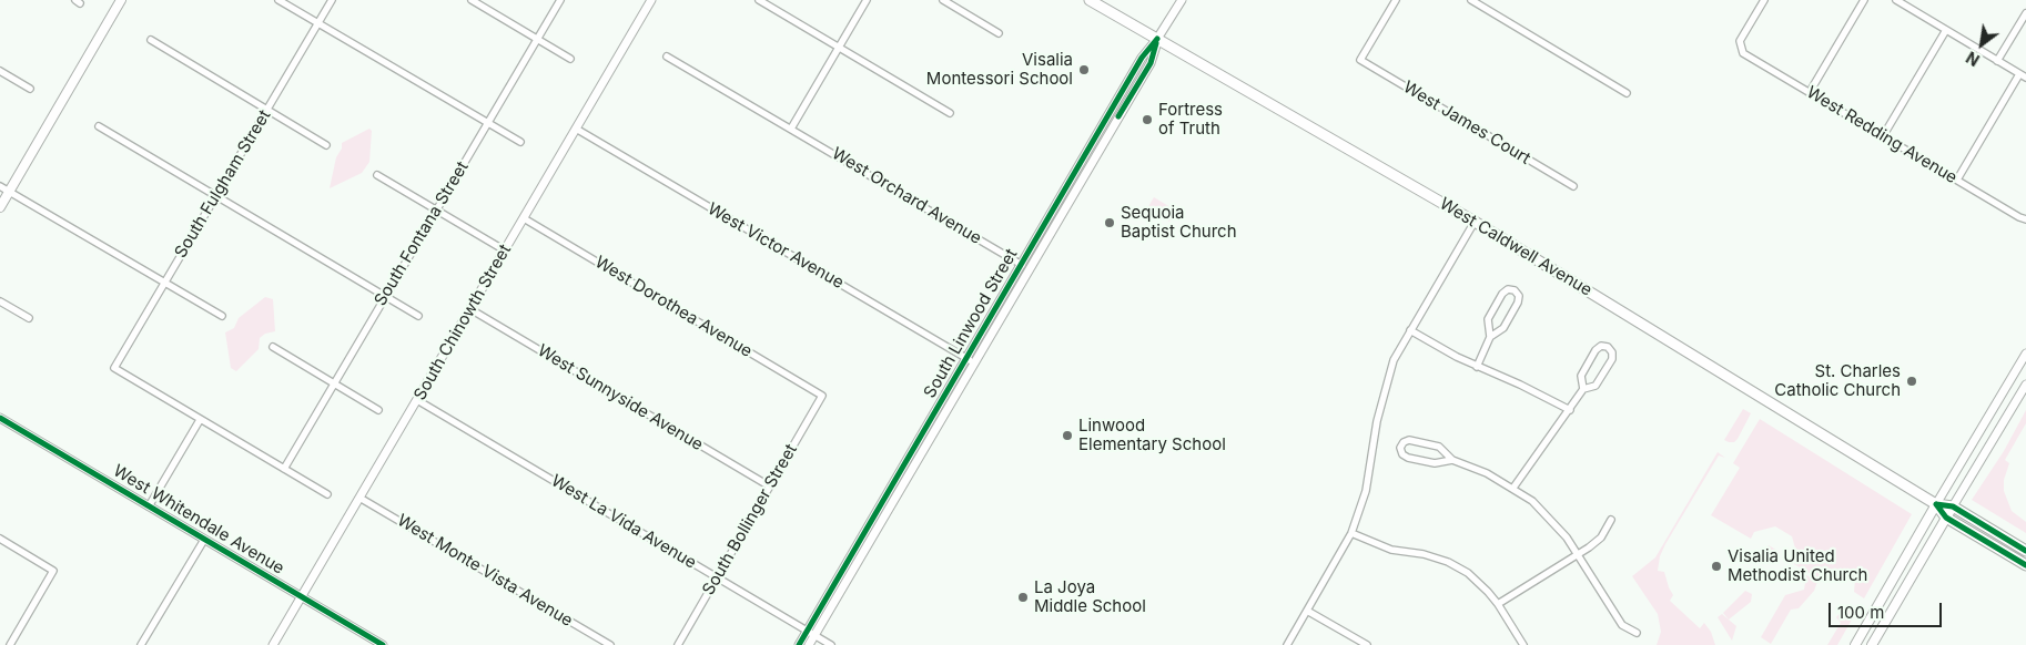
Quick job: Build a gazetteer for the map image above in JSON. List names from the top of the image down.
{
  "streets": {
    "main road": ["West Caldwell Avenue"],
    "street": [
      "West James Court",
      "West Redding Avenue",
      "South Fulgham Street",
      "West Orchard Avenue",
      "South Fontana Street",
      "West Victor Avenue",
      "West Dorothea Avenue",
      "South Chinowth Street",
      "South Linwood Street",
      "West Sunnyside Avenue",
      "West Whitendale Avenue",
      "South Bollinger Street",
      "West La Vida Avenue",
      "West Monte Vista Avenue"
    ]
  },
  "crossings": [
    ["West Orchard Avenue", "South Linwood Street"],
    ["West Victor Avenue", "South Chinowth Street"],
    ["West Victor Avenue", "South Linwood Street"],
    ["West Caldwell Avenue", "South Linwood Street"],
    ["West Dorothea Avenue", "South Chinowth Street"],
    ["West Dorothea Avenue", "South Bollinger Street"],
    ["South Chinowth Street", "West Sunnyside Avenue"],
    ["South Chinowth Street", "West Whitendale Avenue"],
    ["South Chinowth Street", "West La Vida Avenue"],
    ["South Chinowth Street", "West Monte Vista Avenue"],
    ["South Linwood Street", "West La Vida Avenue"],
    ["West Sunnyside Avenue", "South Bollinger Street"],
    ["South Bollinger Street", "West La Vida Avenue"]
  ],
  "places": [
    "Visalia Montessori School",
    "Fortress of Truth",
    "Sequoia Baptist Church",
    "St. Charles Catholic Church",
    "Linwood Elementary School",
    "Visalia United Methodist Church",
    "La Joya Middle School"
  ],
  "scale_bar": "100 m",
  "north": "bottom left"
}
